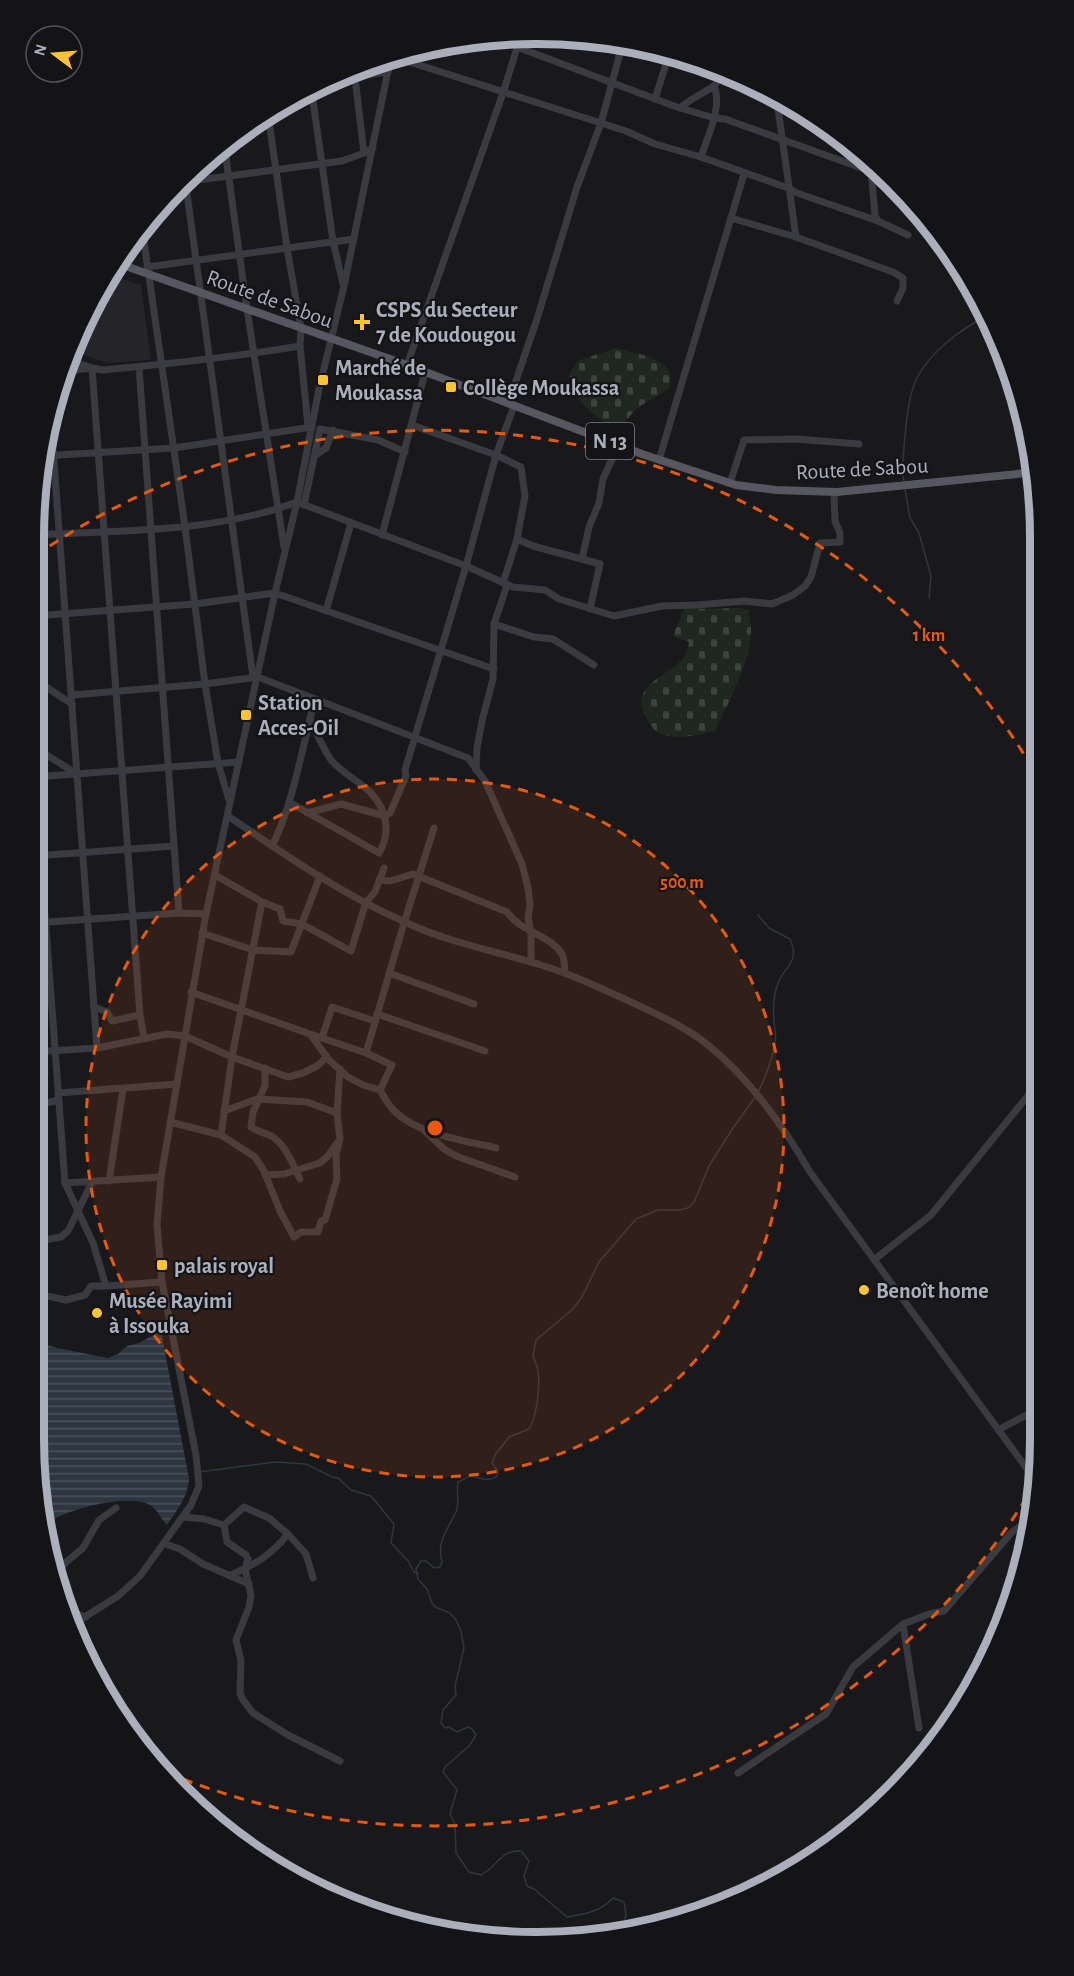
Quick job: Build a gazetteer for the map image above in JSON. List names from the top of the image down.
{
  "streets": {
    "main road": ["Route de Sabou", "N 13"]
  },
  "places": {
    "health": ["CSPS du Secteur 7 de Koudougou"],
    "transit": [
      "Marché de Moukassa",
      "Collège Moukassa",
      "Station Acces-Oil",
      "palais royal"
    ],
    "other": ["Benoît home", "Musée Rayimi à Issouka"]
  },
  "north": "left",
  "rings": ["1 km", "500 m"]
}
